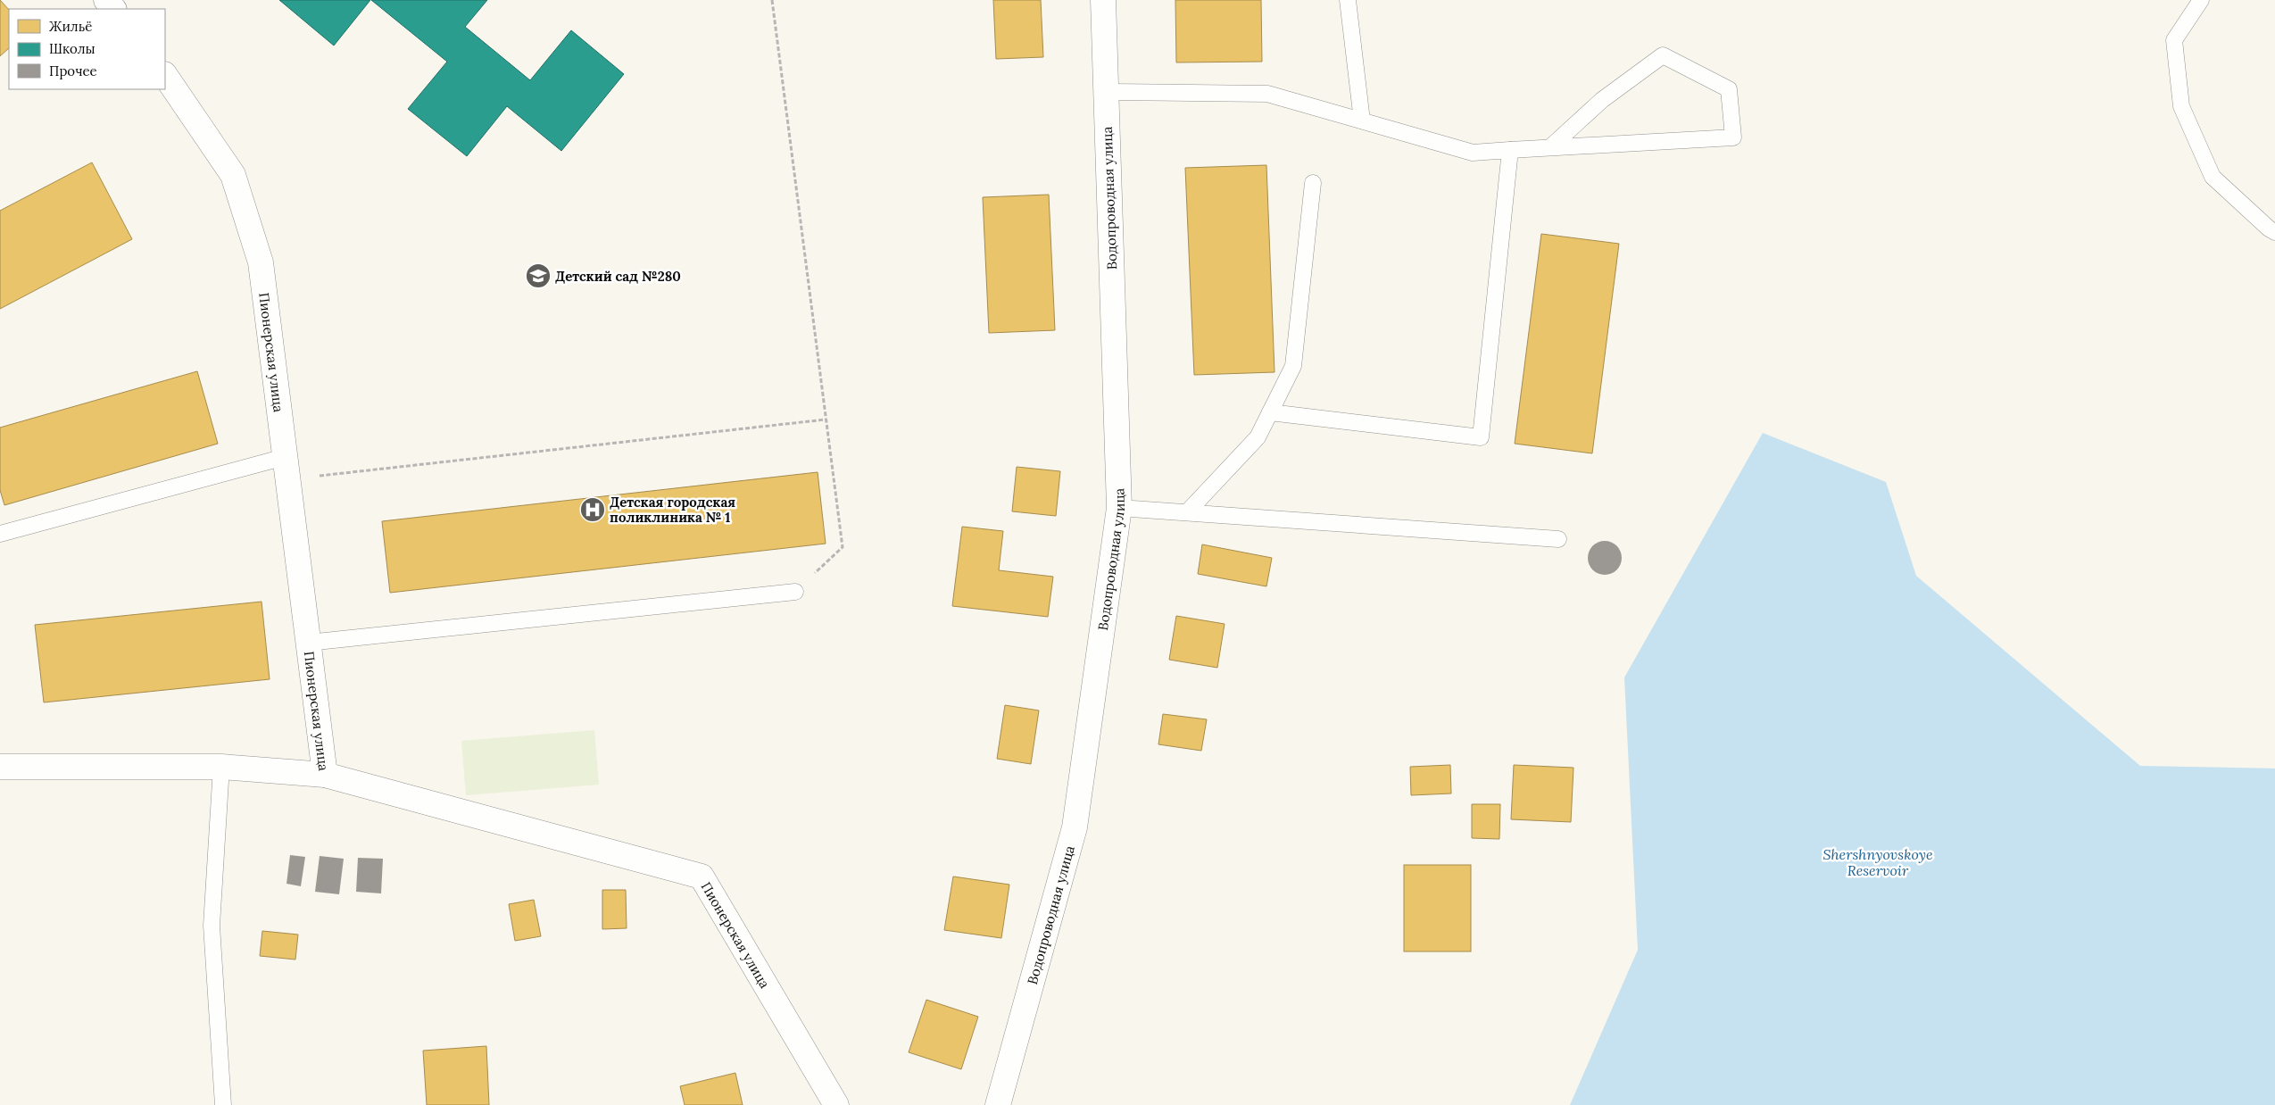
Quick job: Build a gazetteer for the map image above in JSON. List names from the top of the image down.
{
  "streets": {
    "street": ["Водопроводная улица", "Пионерская улица"]
  },
  "water": ["Shershnyovskoye Reservoir"],
  "places": {
    "school or university": ["Детский сад №280"],
    "hospital": ["Детская городская поликлиника № 1"]
  },
  "legend": ["Жильё", "Школы", "Прочее"]
}
